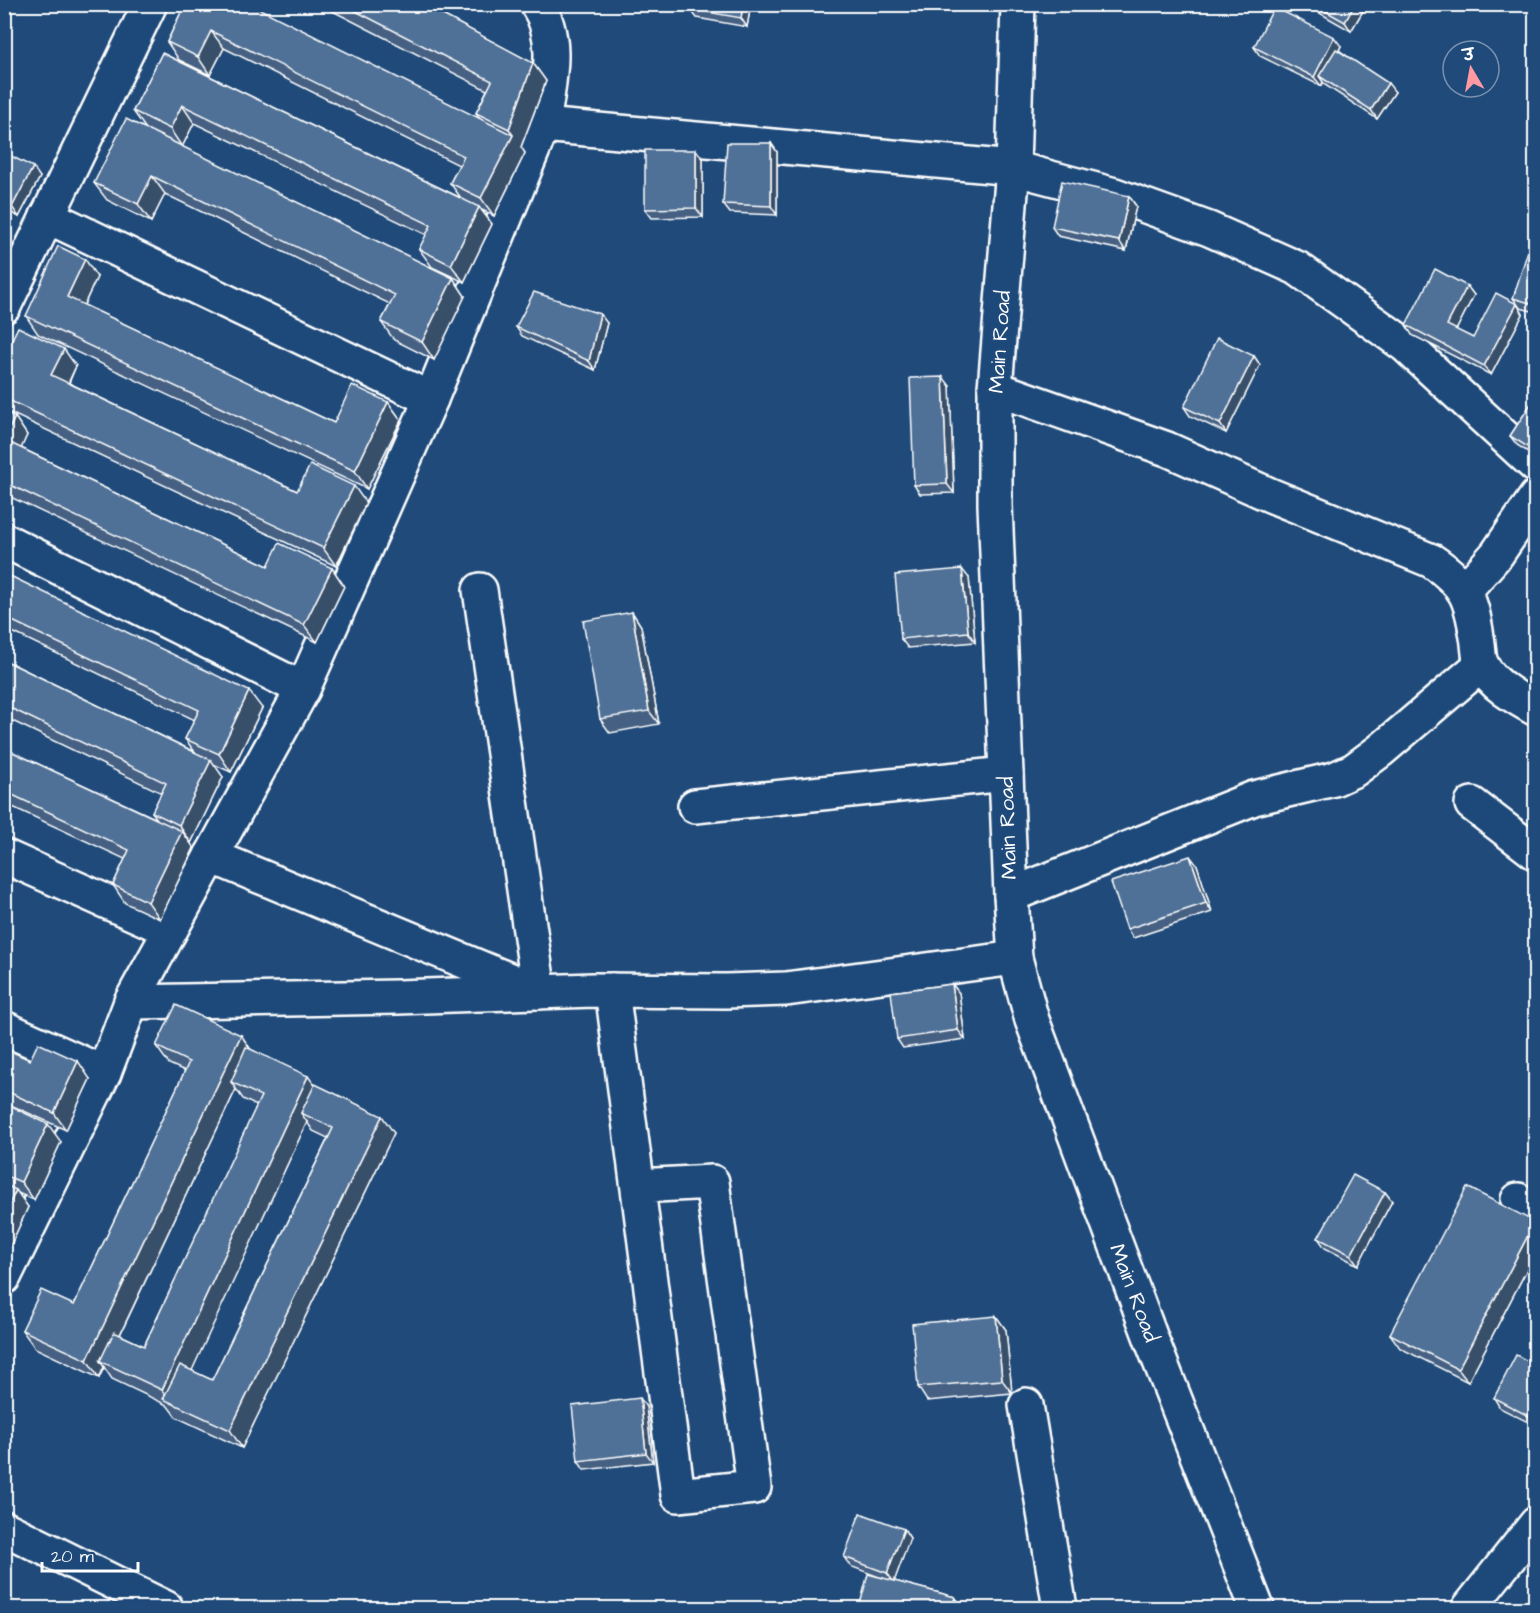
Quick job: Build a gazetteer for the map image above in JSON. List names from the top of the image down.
{
  "streets": {
    "street": ["Main Road"]
  },
  "scale_bar": "20 m",
  "north": "top"
}
